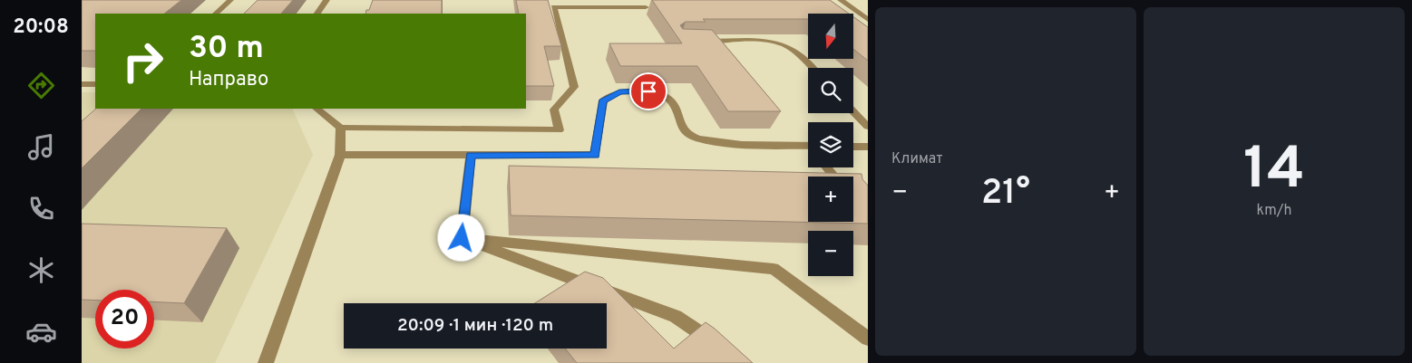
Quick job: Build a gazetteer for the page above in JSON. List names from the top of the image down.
{
  "north": "bottom",
  "page": {
    "tabs": "20:08",
    "tile": [
      "Климат",
      ["14", "km/h"]
    ],
    "map_buttons": ["+", "−"],
    "turn": ["30 m", "Направо"],
    "heat": ["−", "21°", "+"],
    "limit": "20",
    "trip": "20:09 · 1 мин · 120 m"
  }
}
